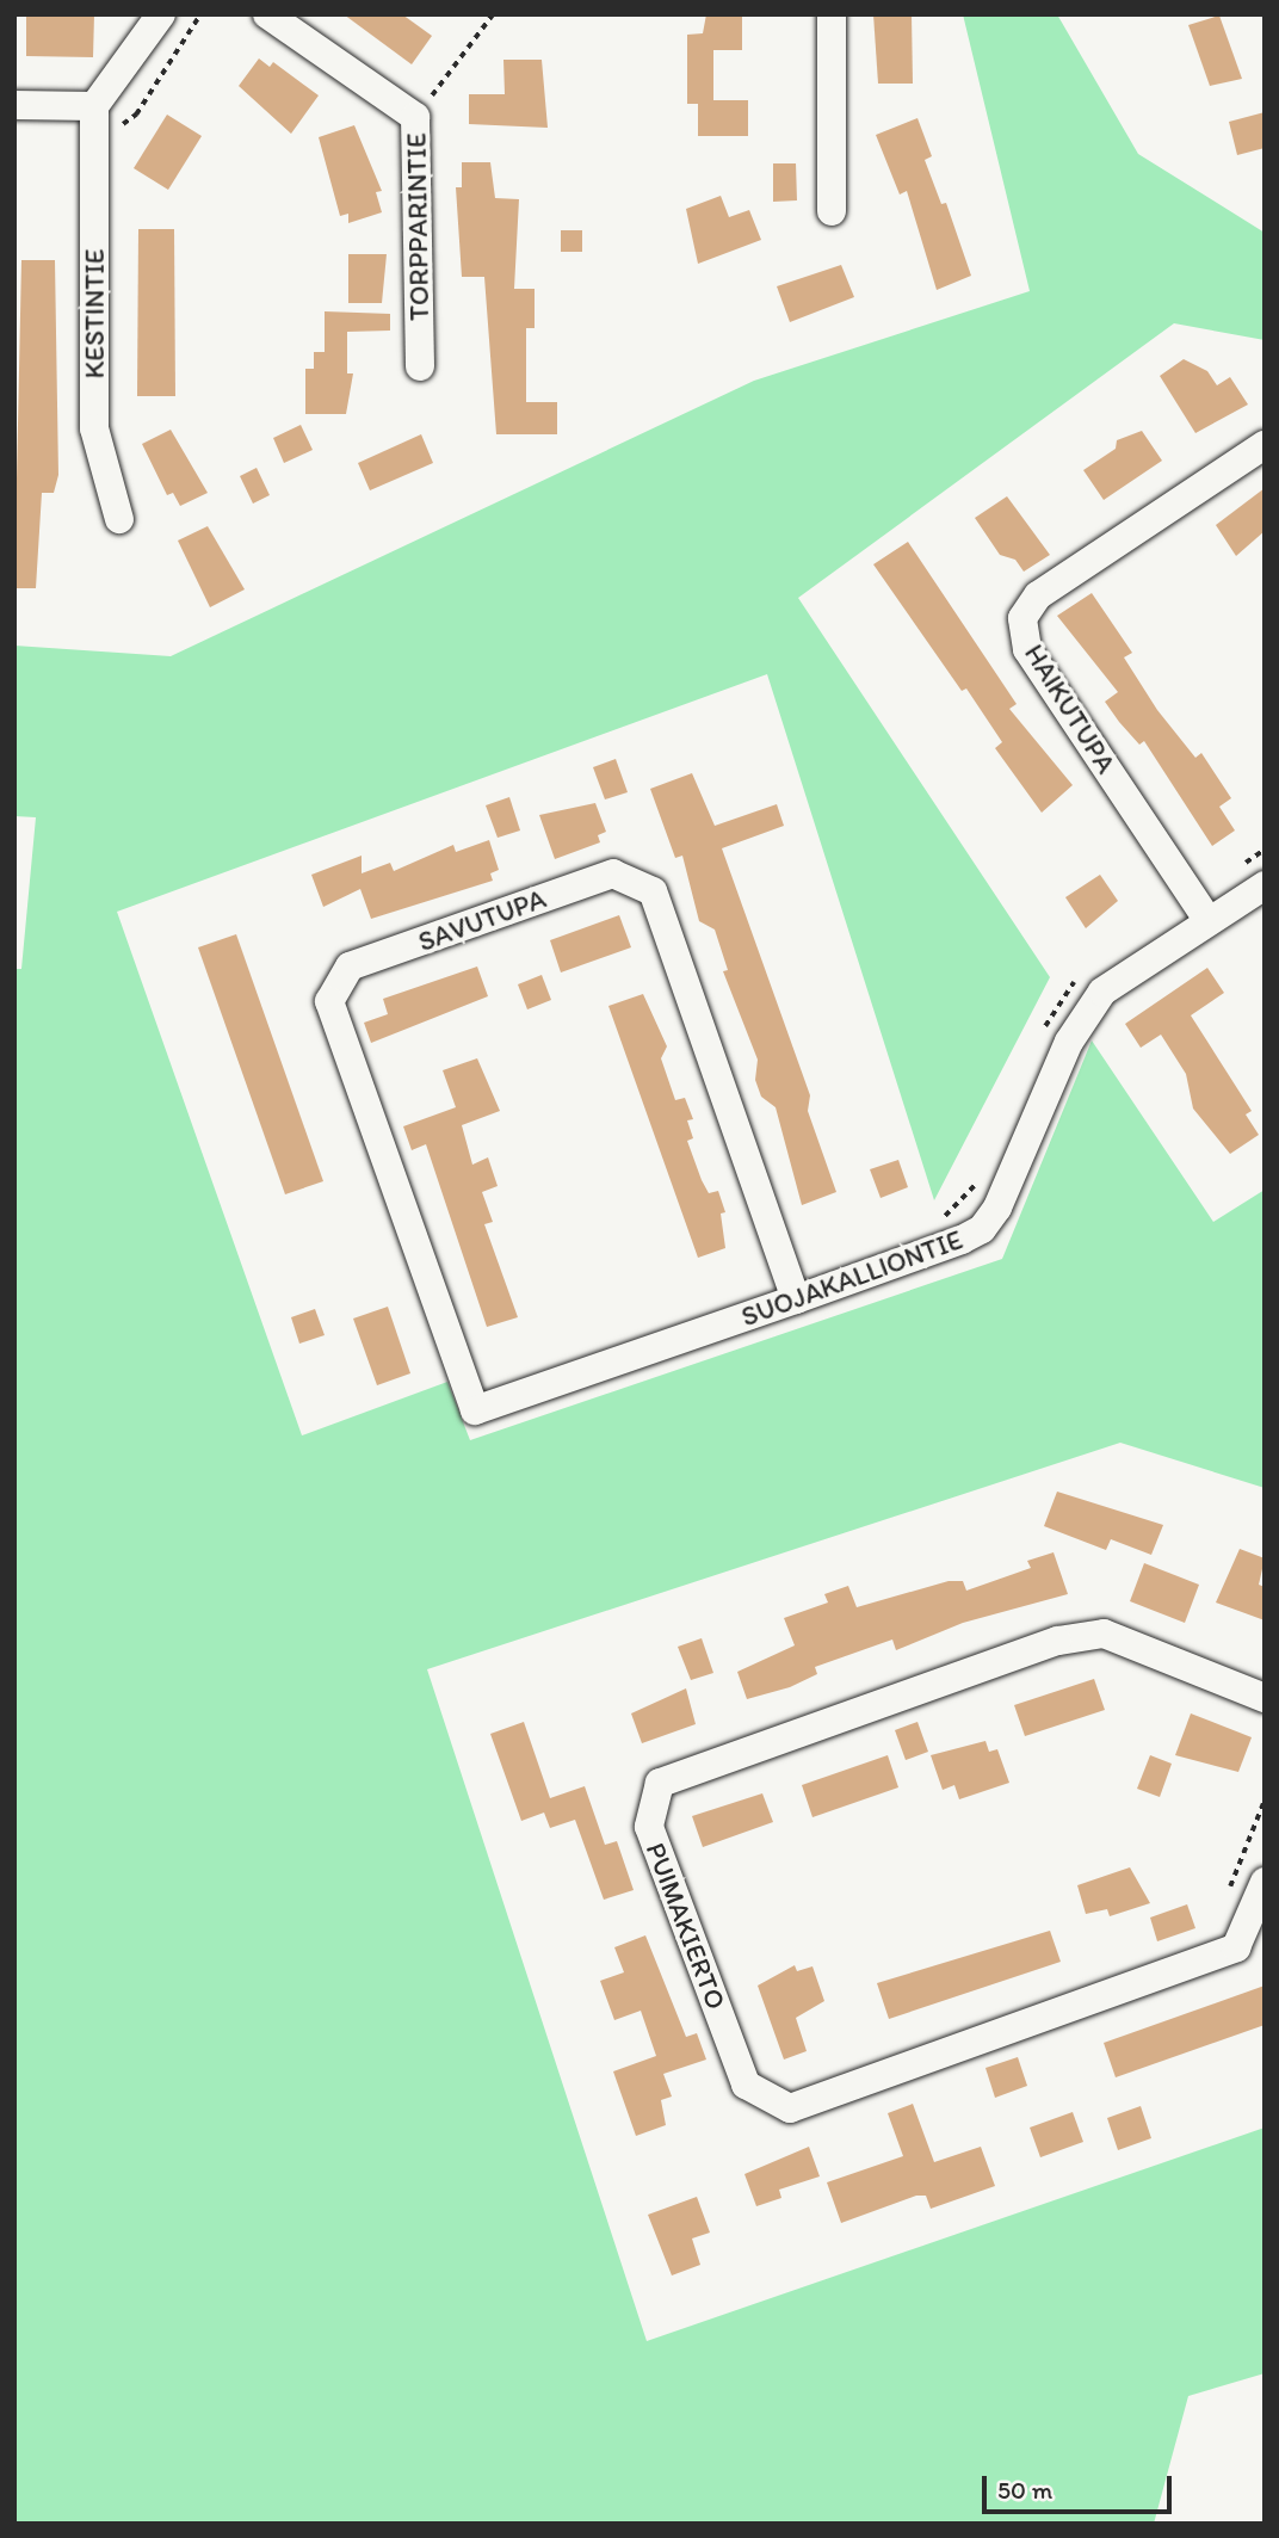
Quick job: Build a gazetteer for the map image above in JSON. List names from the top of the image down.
{
  "streets": {
    "street": [
      "TORPPARINTIE",
      "KESTINTIE",
      "HAIKUTUPA",
      "SAVUTUPA",
      "SUOJAKALLIONTIE",
      "PUIMAKIERTO"
    ]
  },
  "crossings": [
    ["HAIKUTUPA", "SUOJAKALLIONTIE"],
    ["SAVUTUPA", "SUOJAKALLIONTIE"]
  ],
  "scale_bar": "50 m"
}
